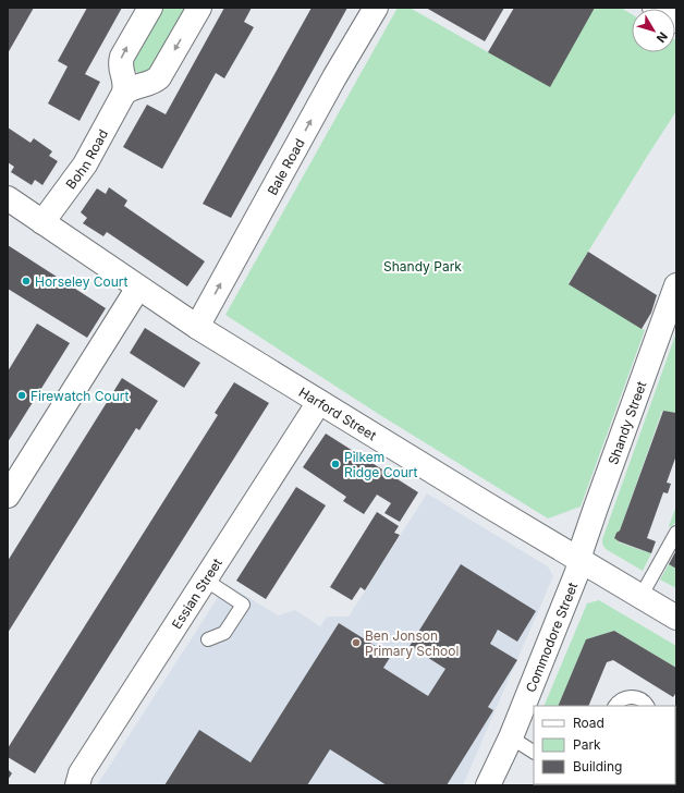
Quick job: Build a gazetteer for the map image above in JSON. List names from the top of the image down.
{
  "streets": {
    "street": [
      "Bohn Road",
      "Bale Road",
      "Harford Street",
      "Shandy Street",
      "Essian Street",
      "Commodore Street"
    ]
  },
  "crossings": [
    ["Bohn Road", "Harford Street"],
    ["Bale Road", "Harford Street"],
    ["Harford Street", "Shandy Street"],
    ["Harford Street", "Essian Street"],
    ["Harford Street", "Commodore Street"],
    ["Shandy Street", "Commodore Street"]
  ],
  "parks": ["Shandy Park"],
  "places": [
    "Horseley Court",
    "Firewatch Court",
    "Pilkem Ridge Court",
    "Ben Jonson Primary School"
  ],
  "legend": ["Road", "Park", "Building"],
  "north": "bottom right"
}
